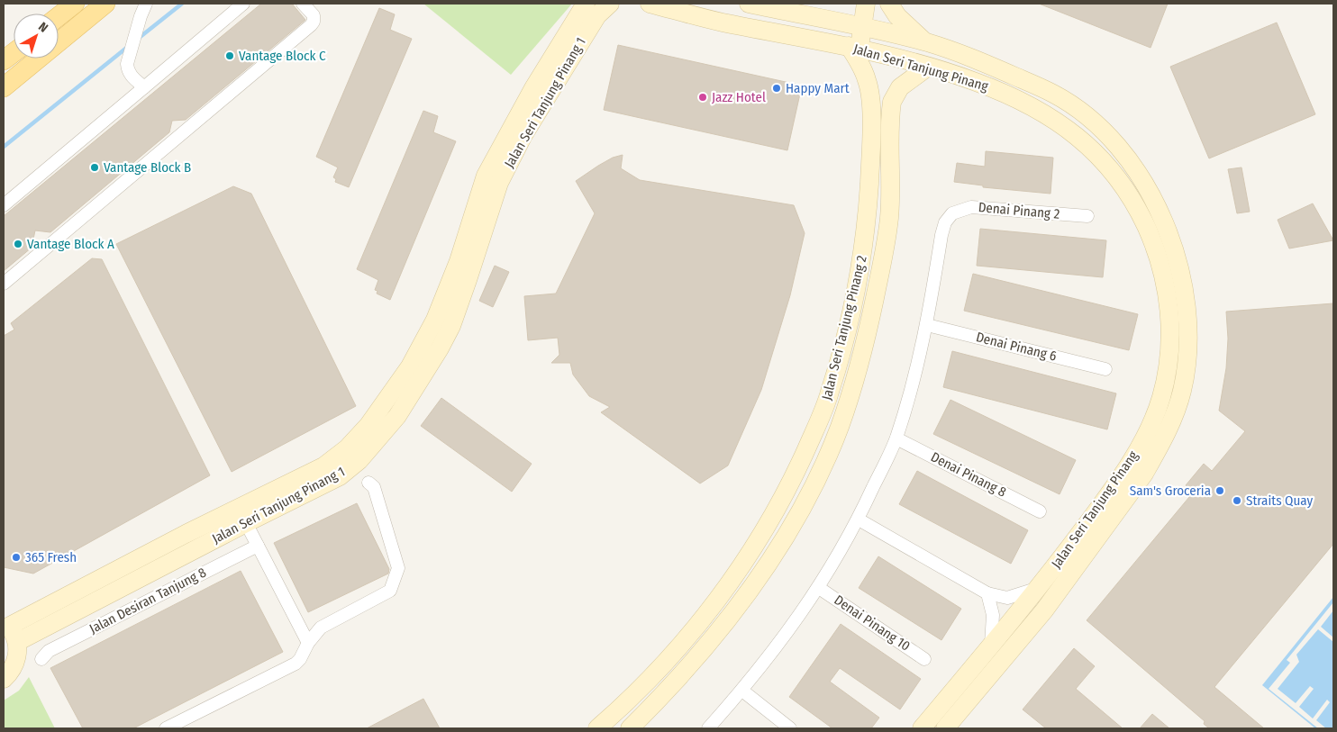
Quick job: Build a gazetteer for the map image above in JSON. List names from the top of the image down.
{
  "streets": {
    "street": [
      "Jalan Seri Tanjung Pinang",
      "Jalan Seri Tanjung Pinang 1",
      "Denai Pinang 2",
      "Jalan Seri Tanjung Pinang 2",
      "Denai Pinang 6",
      "Denai Pinang 8",
      "Jalan Desiran Tanjung 8",
      "Denai Pinang 10"
    ]
  },
  "crossings": [
    ["Jalan Seri Tanjung Pinang", "Jalan Seri Tanjung Pinang 2"],
    ["Denai Pinang 2", "Denai Pinang 6"]
  ],
  "places": [
    "Vantage Block C",
    "Happy Mart",
    "Jazz Hotel",
    "Vantage Block B",
    "Vantage Block A",
    "Sam's Groceria",
    "Straits Quay",
    "365 Fresh"
  ],
  "north": "top right"
}
